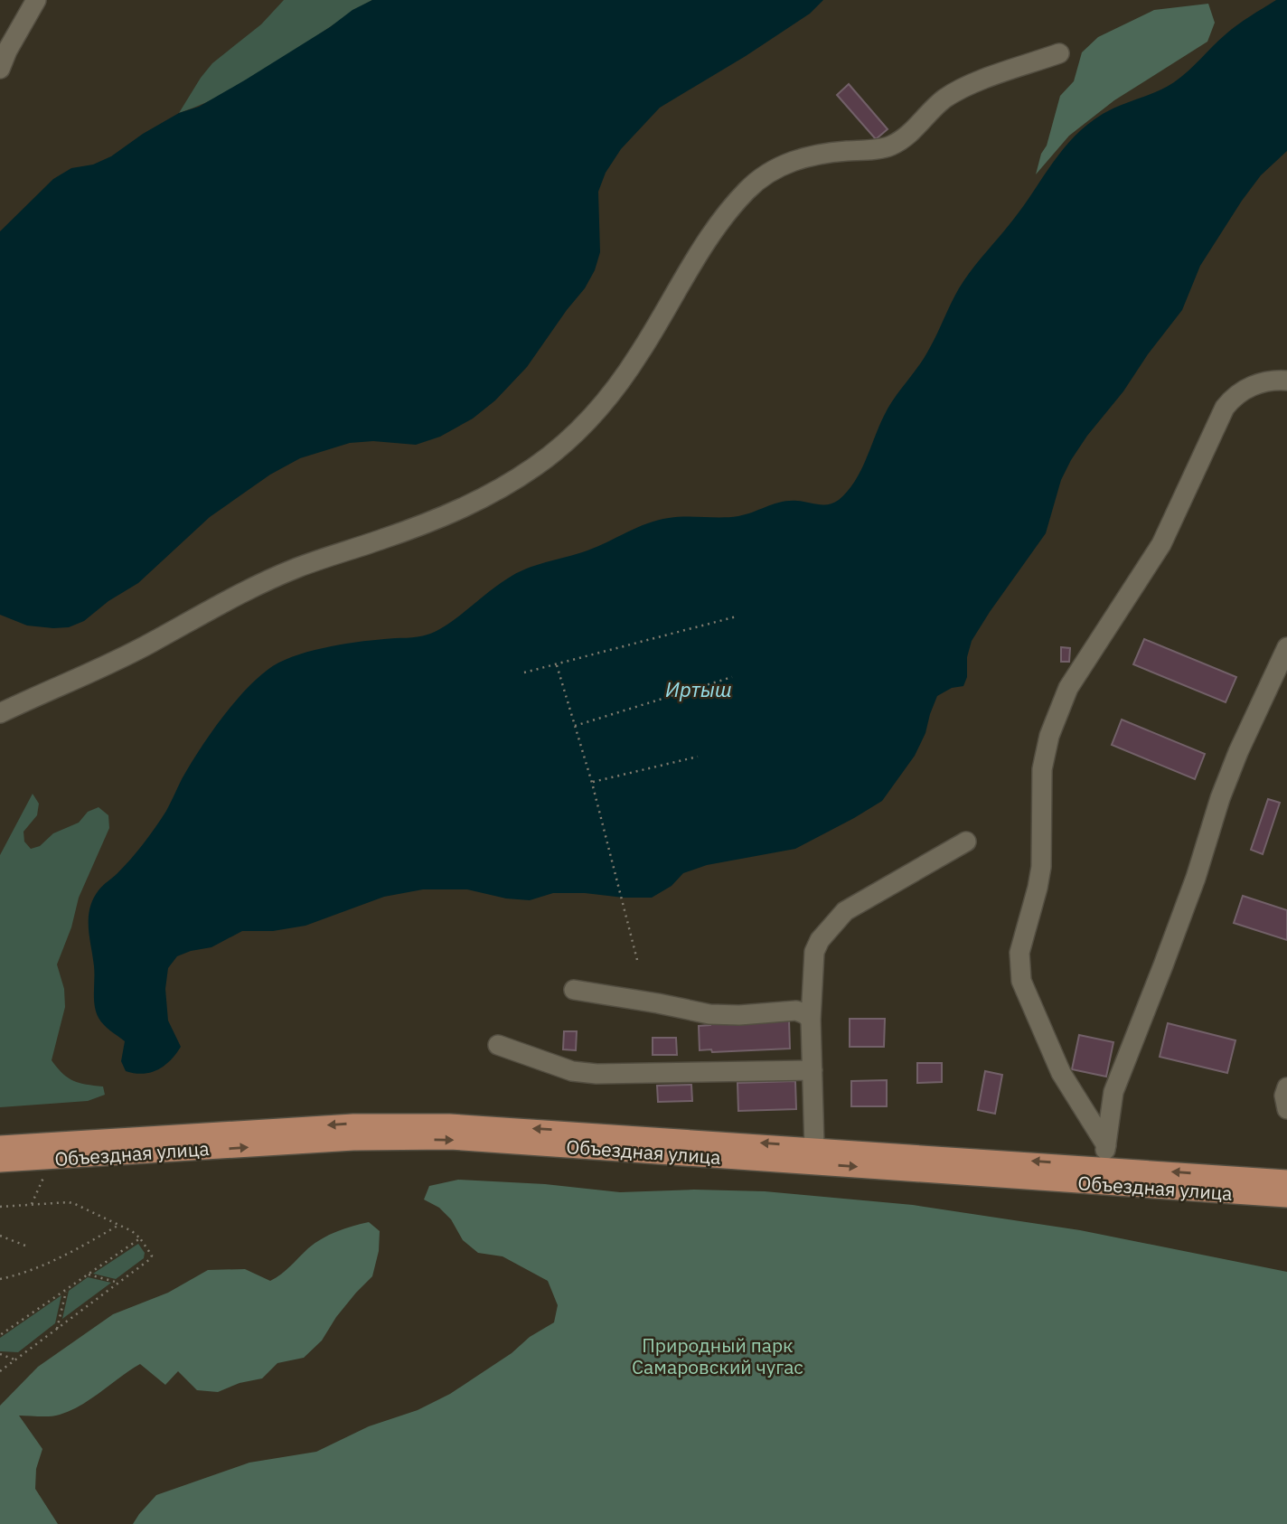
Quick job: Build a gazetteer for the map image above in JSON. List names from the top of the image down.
{
  "streets": {
    "main road": ["Объездная улица"]
  },
  "water": ["Иртыш"],
  "parks": ["Природный парк Самаровский чугас"]
}
